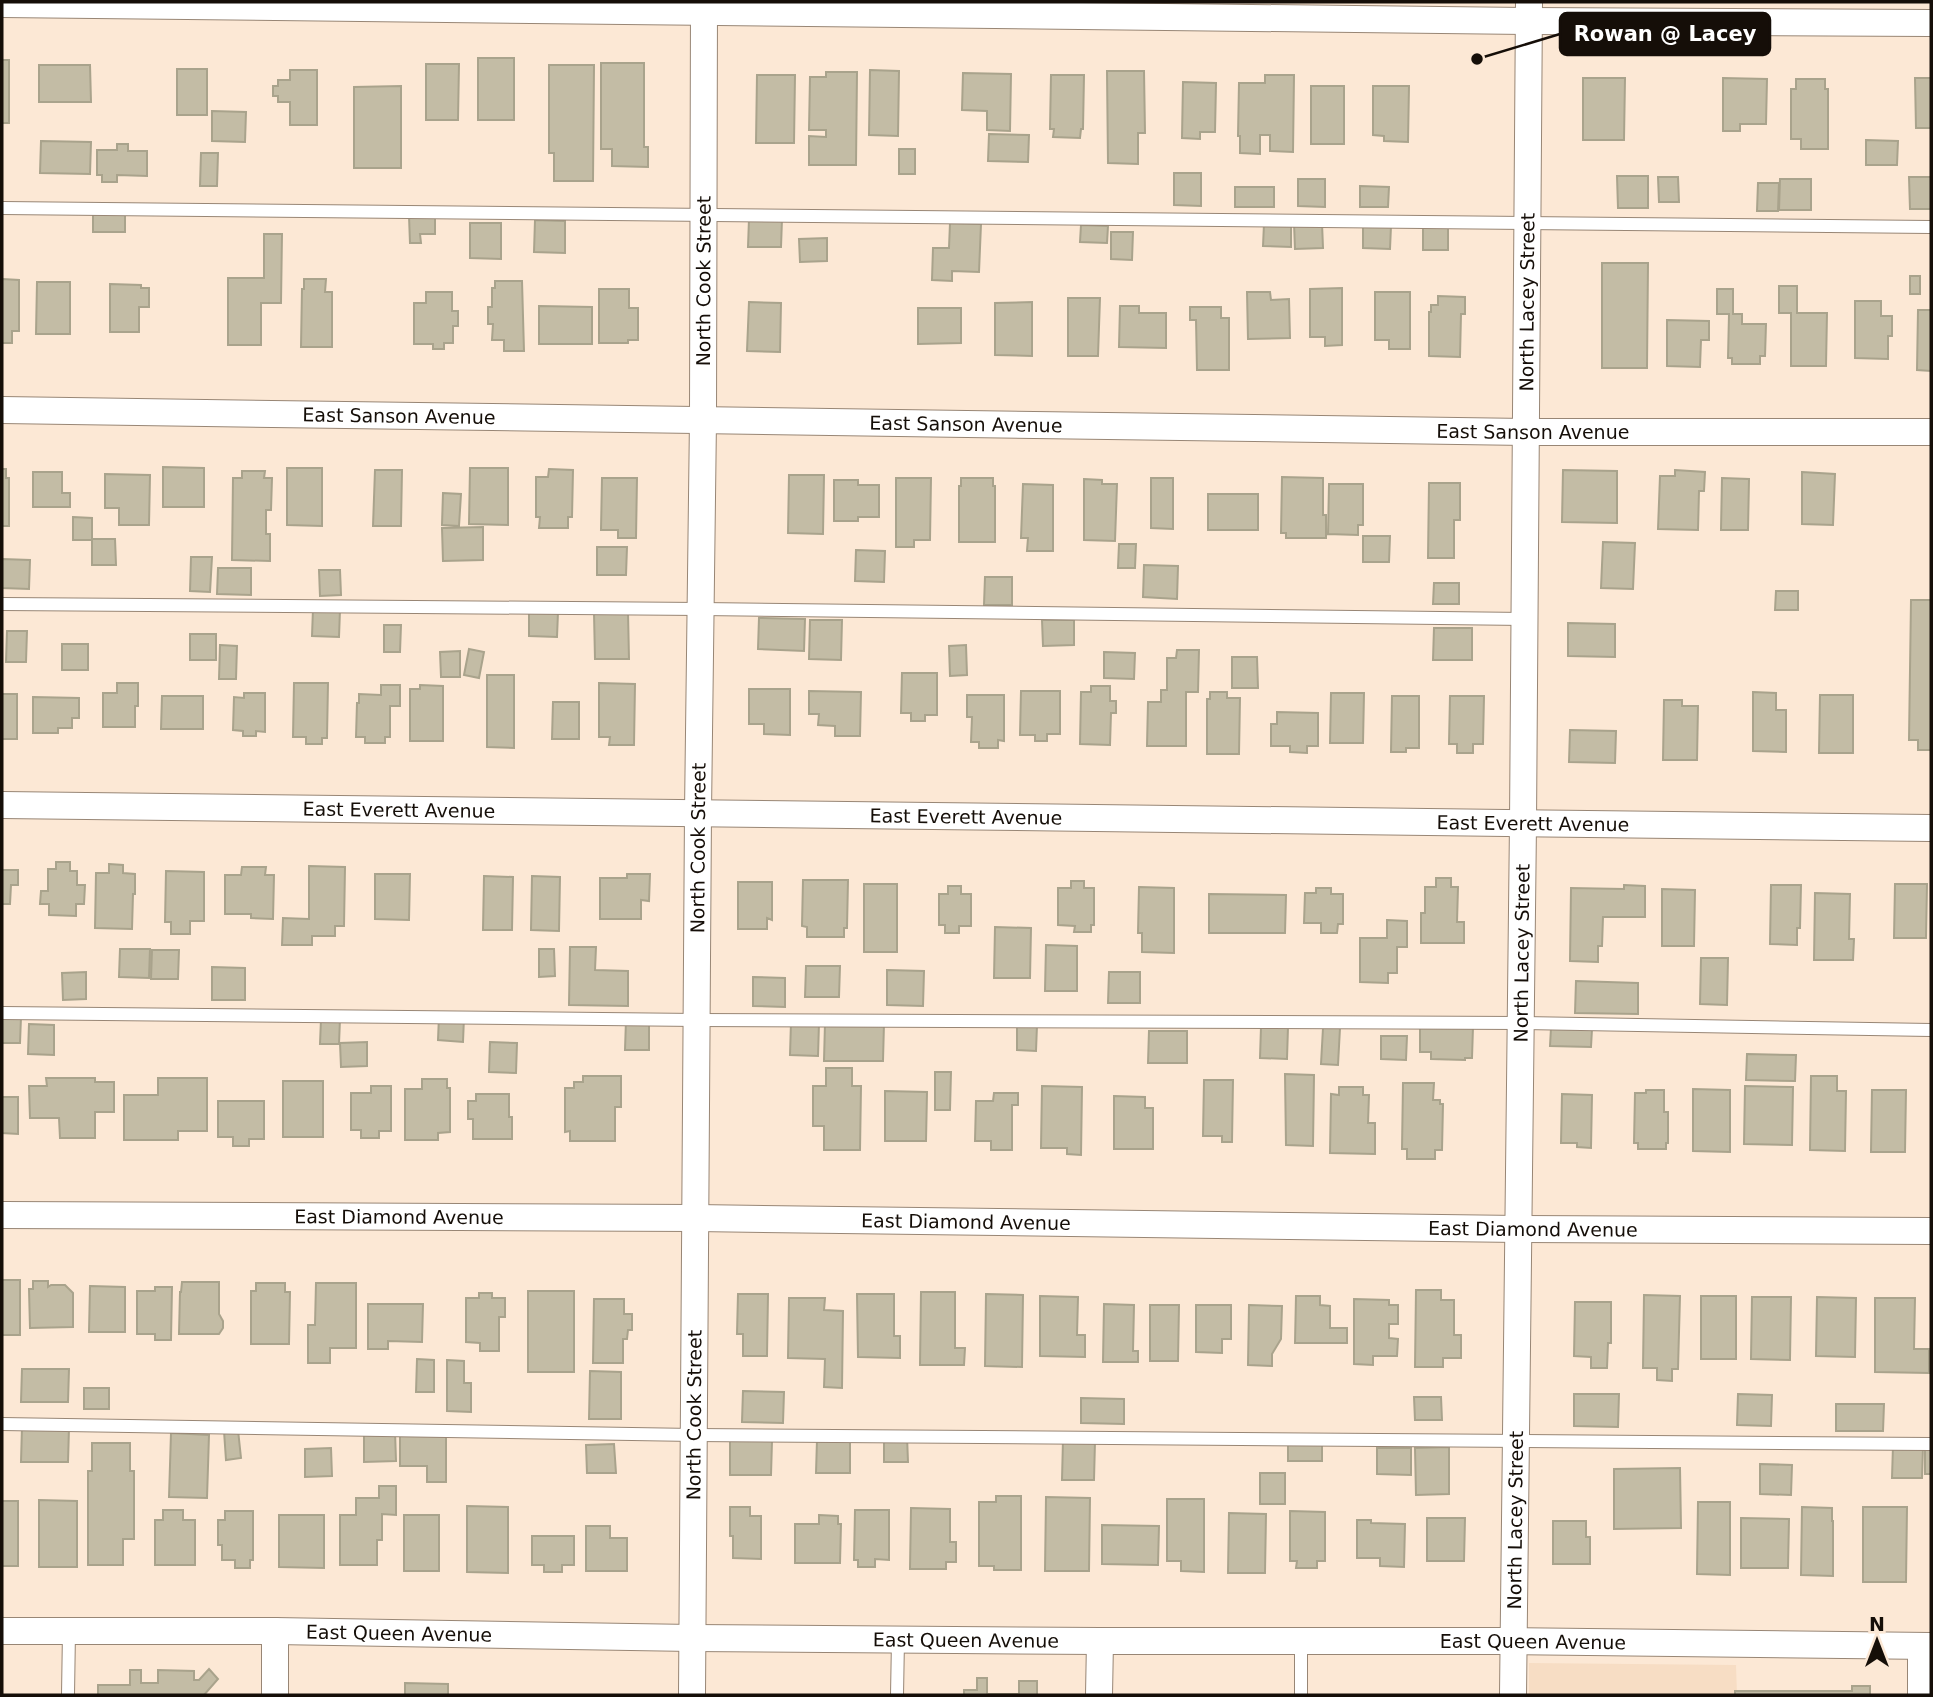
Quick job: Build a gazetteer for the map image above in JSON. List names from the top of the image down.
{
  "streets": {
    "street": [
      "North Cook Street",
      "North Lacey Street",
      "East Sanson Avenue",
      "East Everett Avenue",
      "East Diamond Avenue",
      "East Queen Avenue"
    ]
  },
  "crossings": [
    ["North Cook Street", "East Sanson Avenue"],
    ["North Cook Street", "East Everett Avenue"],
    ["North Cook Street", "East Diamond Avenue"],
    ["North Cook Street", "East Queen Avenue"],
    ["North Lacey Street", "East Sanson Avenue"],
    ["North Lacey Street", "East Everett Avenue"],
    ["North Lacey Street", "East Diamond Avenue"],
    ["North Lacey Street", "East Queen Avenue"]
  ],
  "places": ["Rowan @ Lacey"],
  "north": "top"
}
